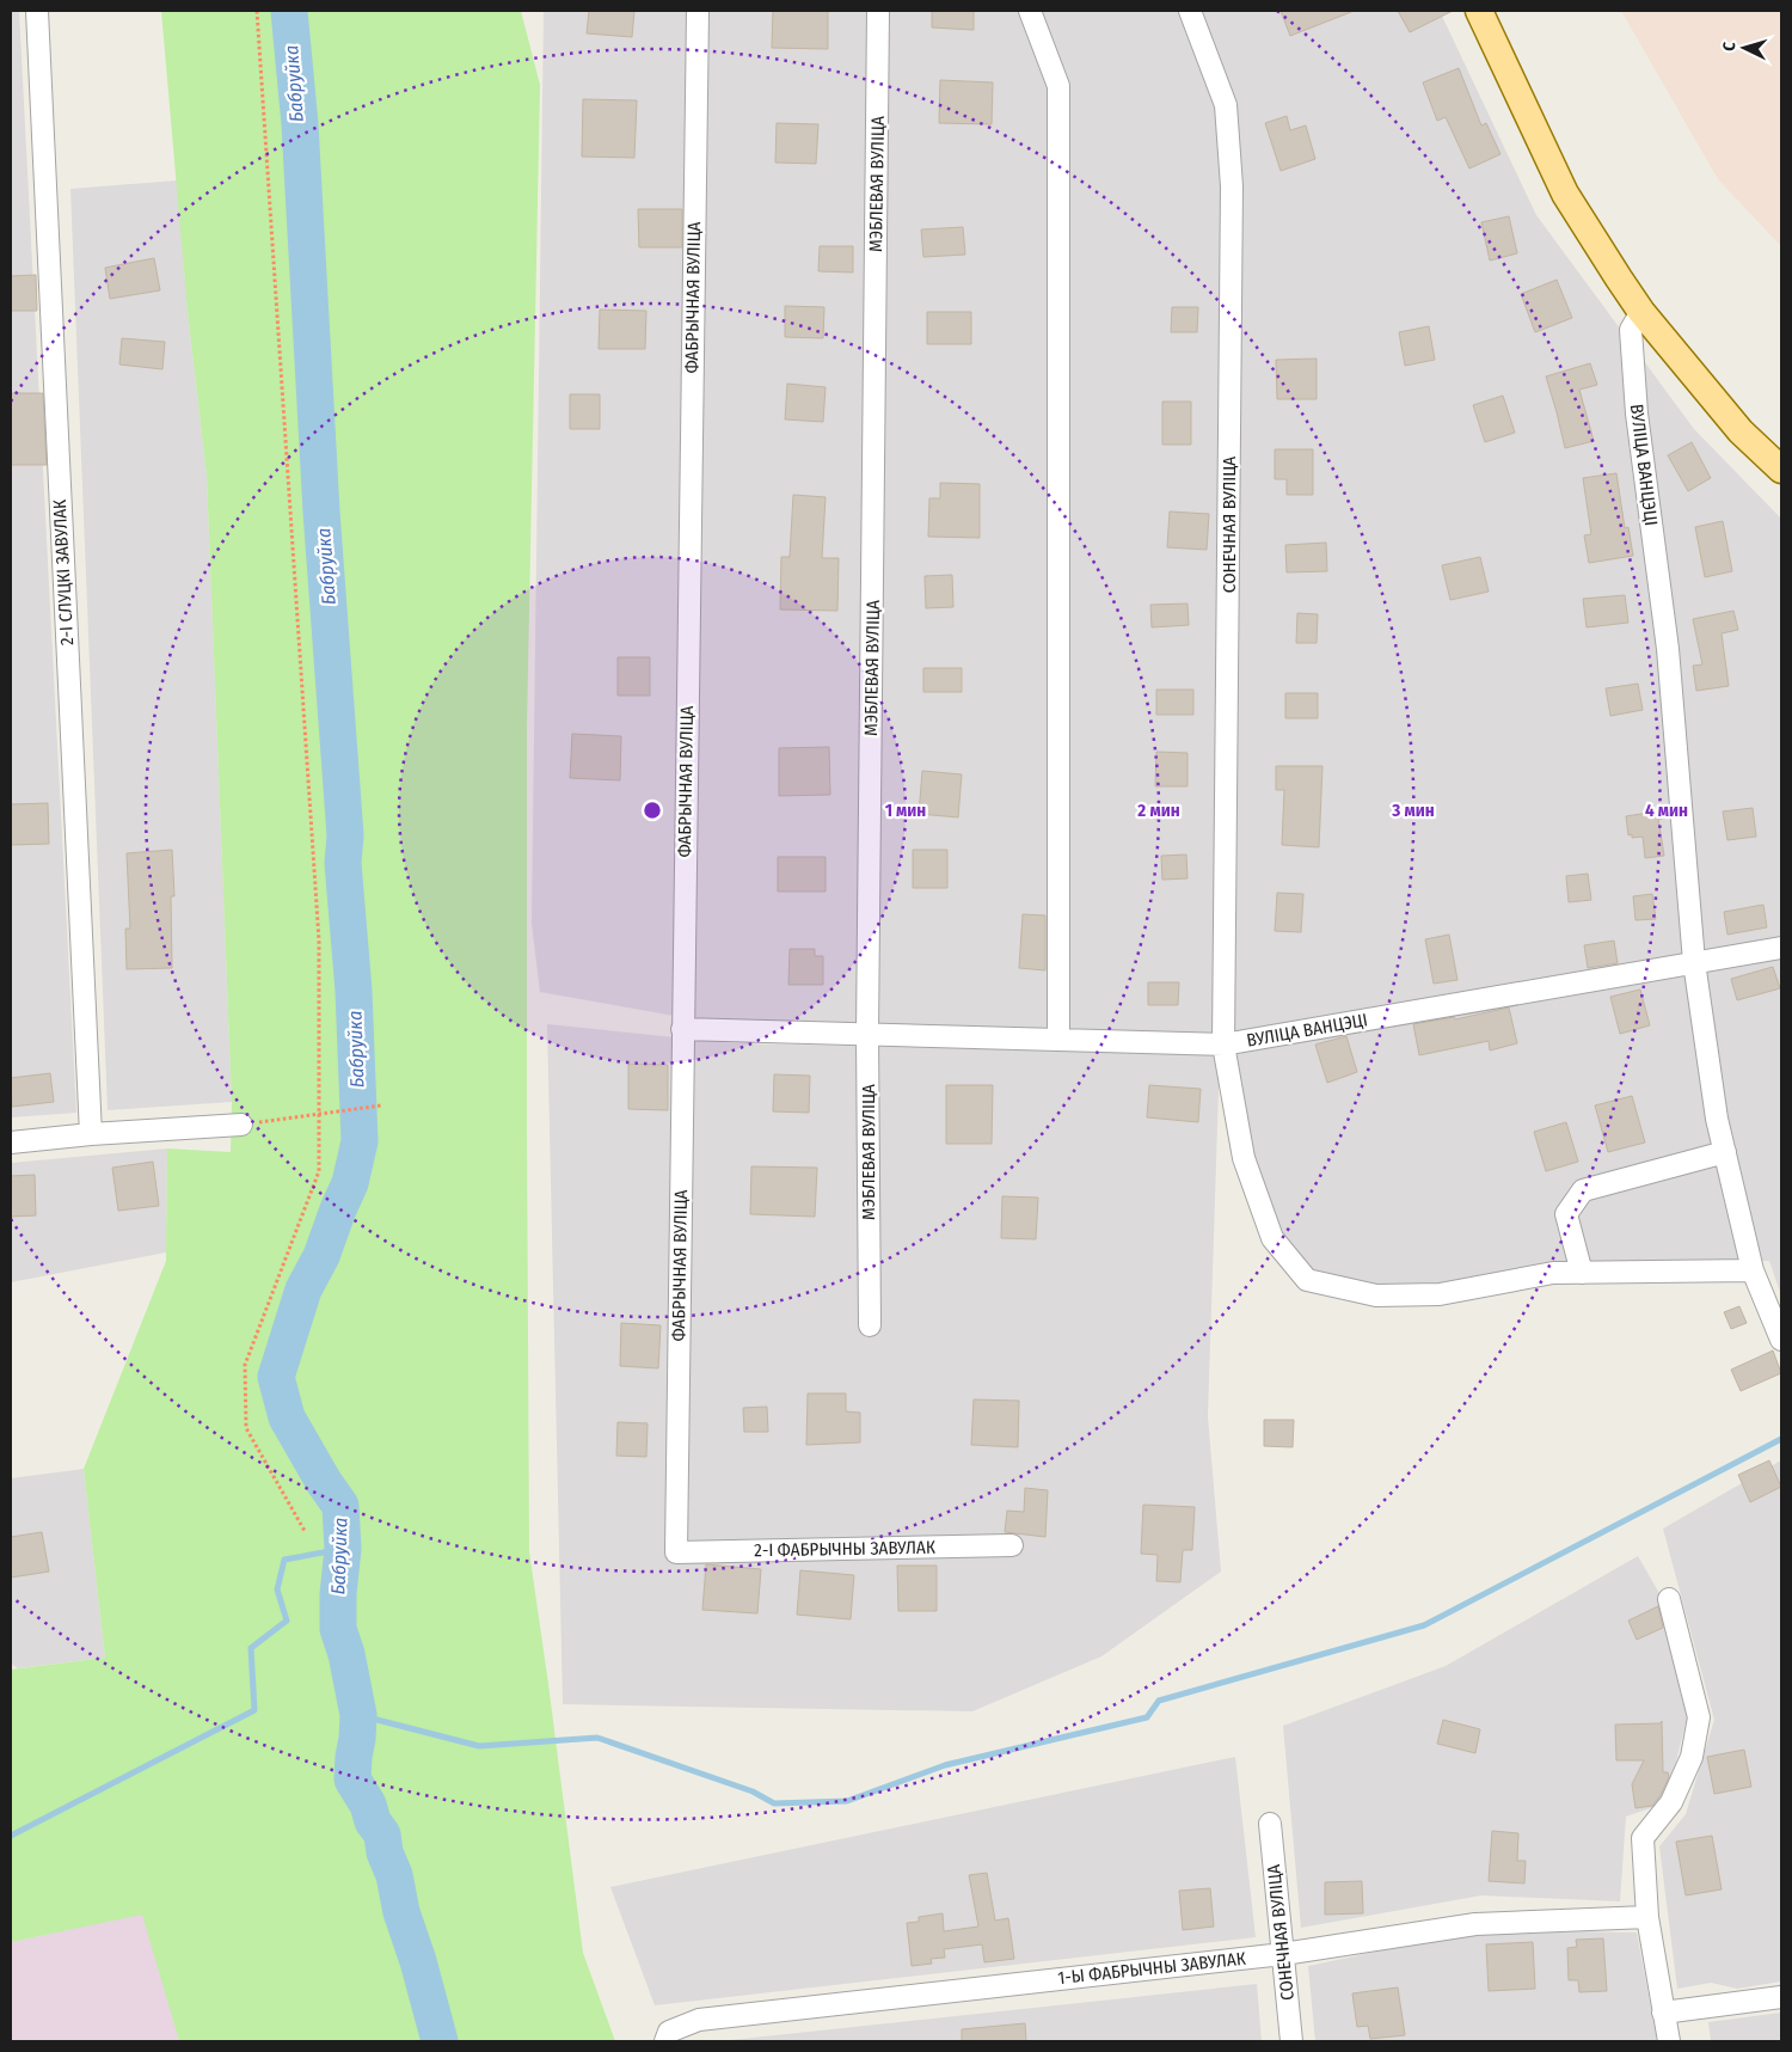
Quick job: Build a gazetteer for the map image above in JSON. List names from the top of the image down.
{
  "streets": {
    "street": [
      "МЭБЛЕВАЯ ВУЛІЦА",
      "ФАБРЫЧНАЯ ВУЛІЦА",
      "ВУЛІЦА ВАНЦЭЦІ",
      "СОНЕЧНАЯ ВУЛІЦА",
      "2-І СЛУЦКІ ЗАВУЛАК",
      "2-І ФАБРЫЧНЫ ЗАВУЛАК",
      "1-Ы ФАБРЫЧНЫ ЗАВУЛАК"
    ]
  },
  "crossings": [
    ["ФАБРЫЧНАЯ ВУЛІЦА", "2-І ФАБРЫЧНЫ ЗАВУЛАК"],
    ["ВУЛІЦА ВАНЦЭЦІ", "СОНЕЧНАЯ ВУЛІЦА"],
    ["СОНЕЧНАЯ ВУЛІЦА", "1-Ы ФАБРЫЧНЫ ЗАВУЛАК"]
  ],
  "water": ["Бабруйка"],
  "north": "left",
  "rings": [
    "1 мин",
    "2 мин",
    "3 мин",
    "4 мин"
  ]
}
